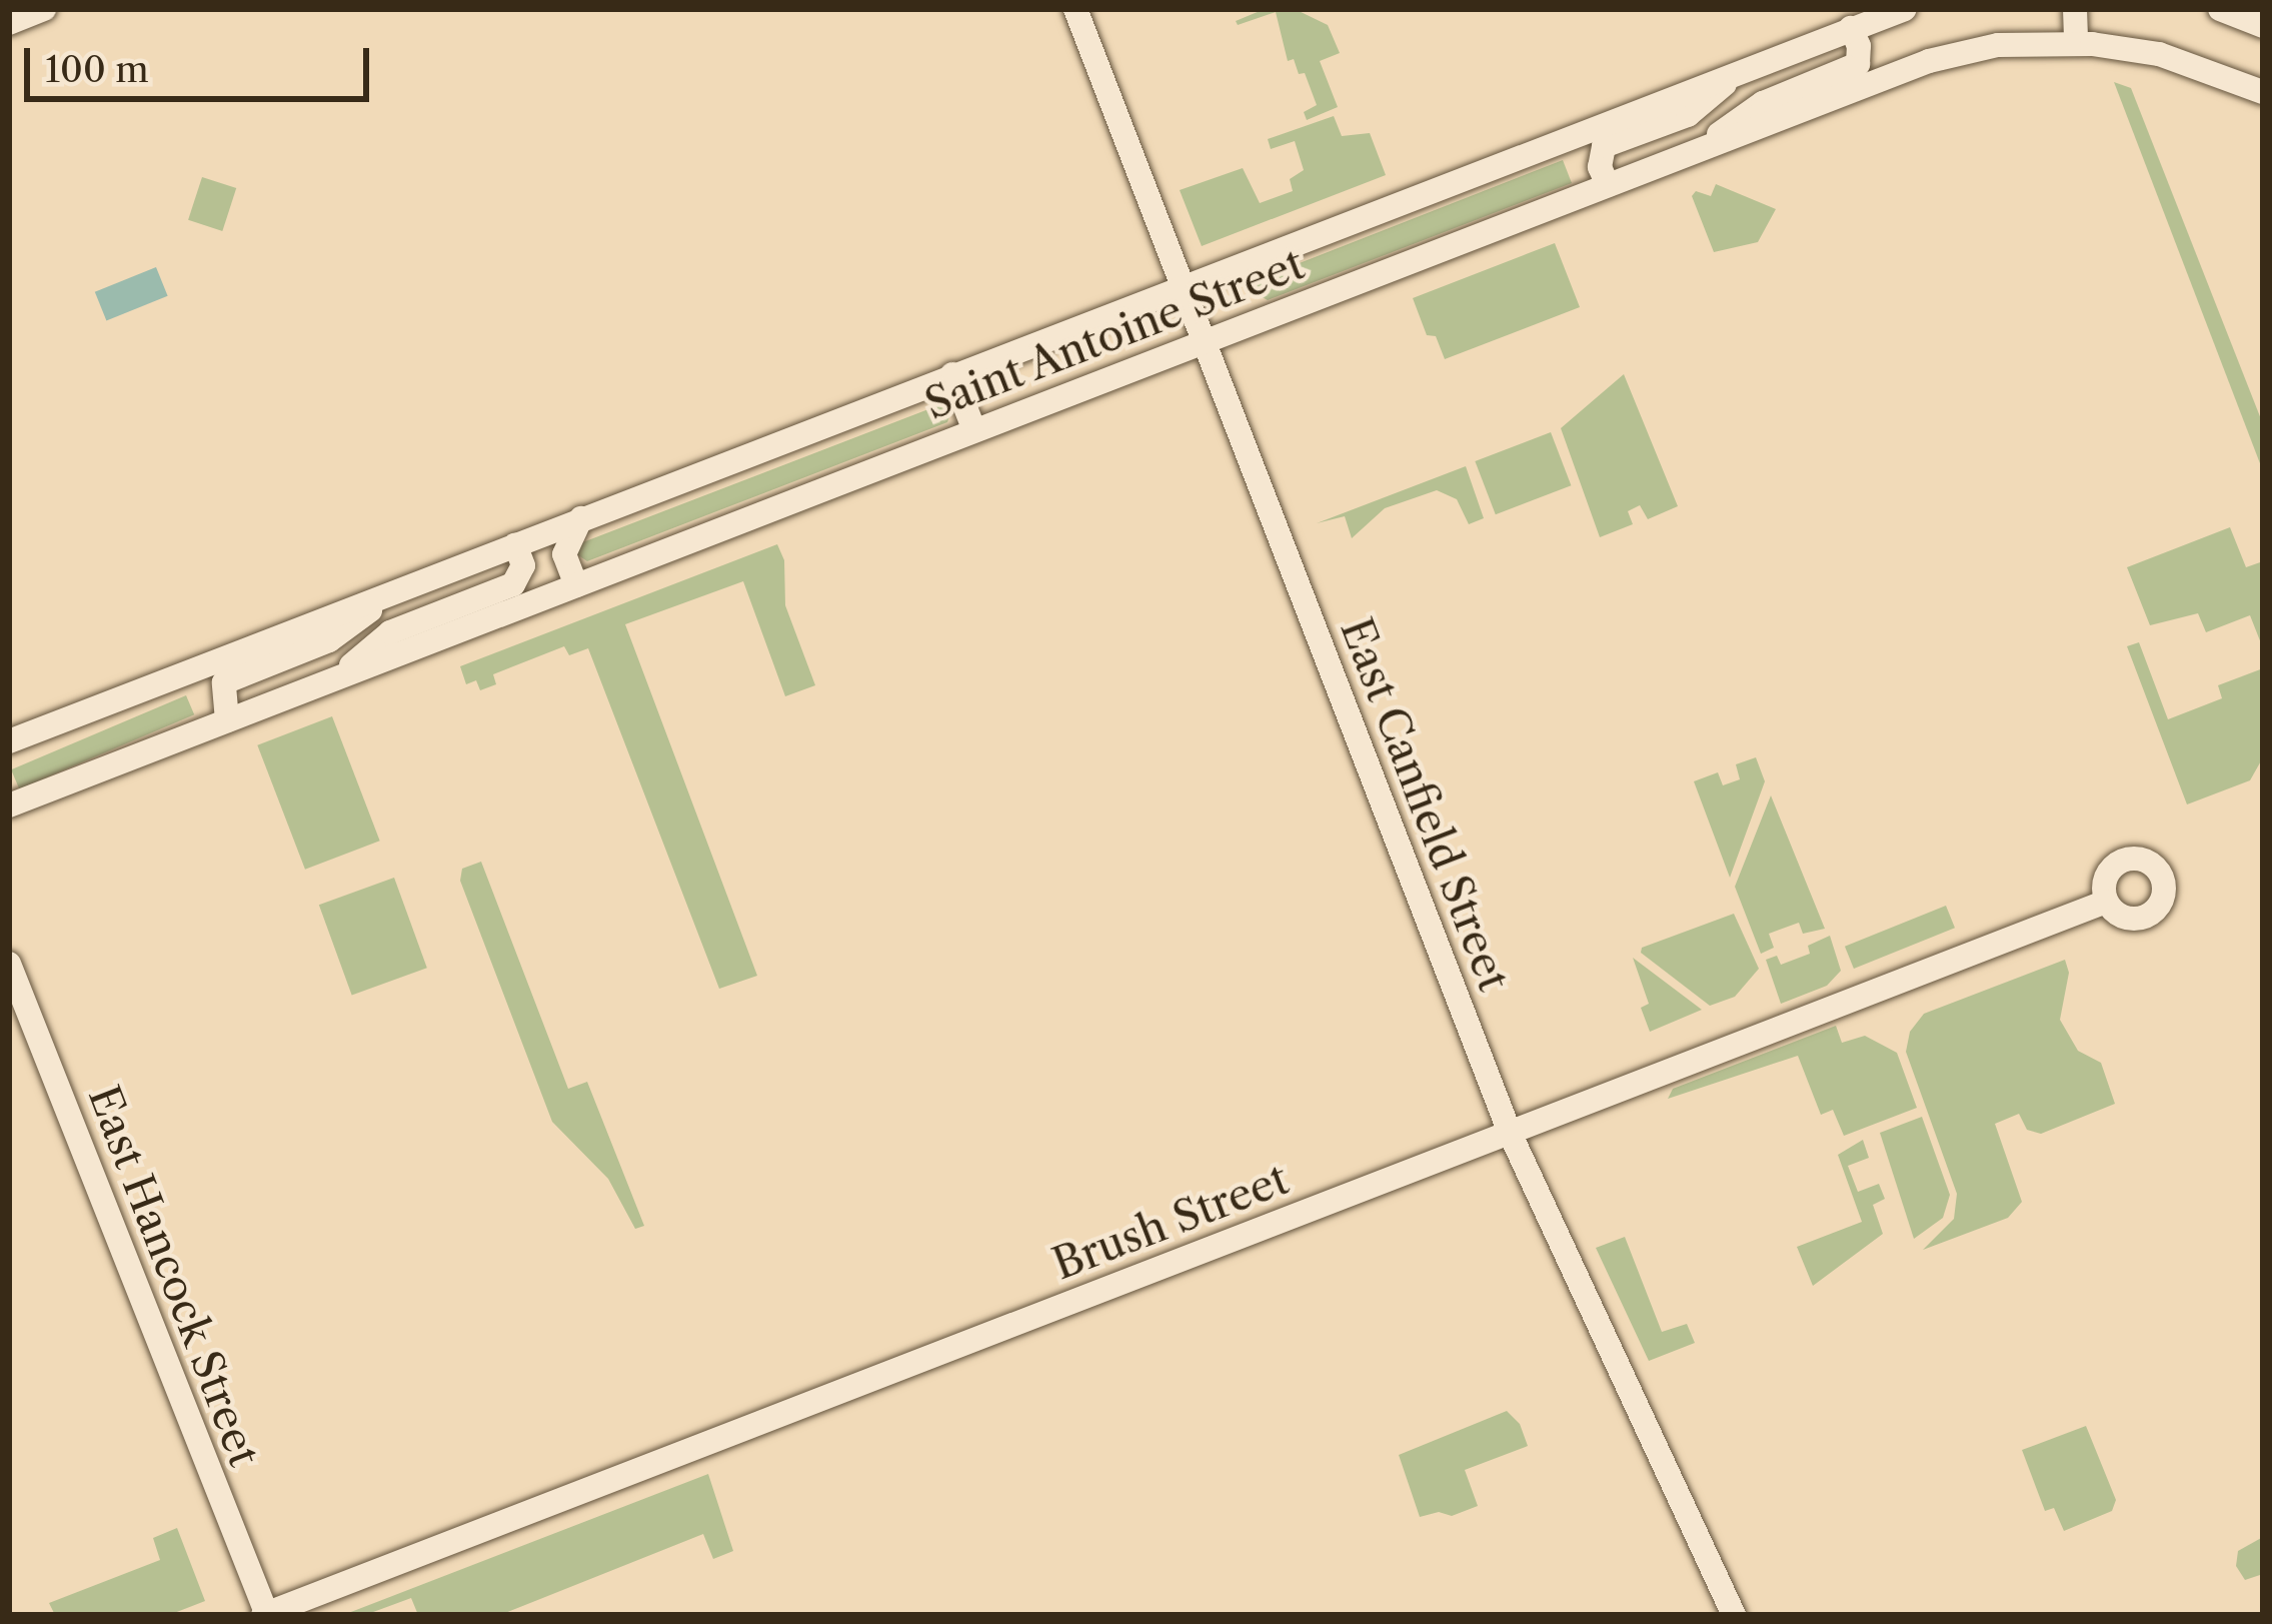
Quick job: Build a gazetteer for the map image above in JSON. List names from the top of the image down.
{
  "streets": {
    "street": [
      "Saint Antoine Street",
      "East Canfield Street",
      "Brush Street",
      "East Hancock Street"
    ]
  },
  "crossings": [
    ["Saint Antoine Street", "East Canfield Street"],
    ["East Canfield Street", "Brush Street"],
    ["Brush Street", "East Hancock Street"]
  ],
  "scale_bar": "100 m"
}
